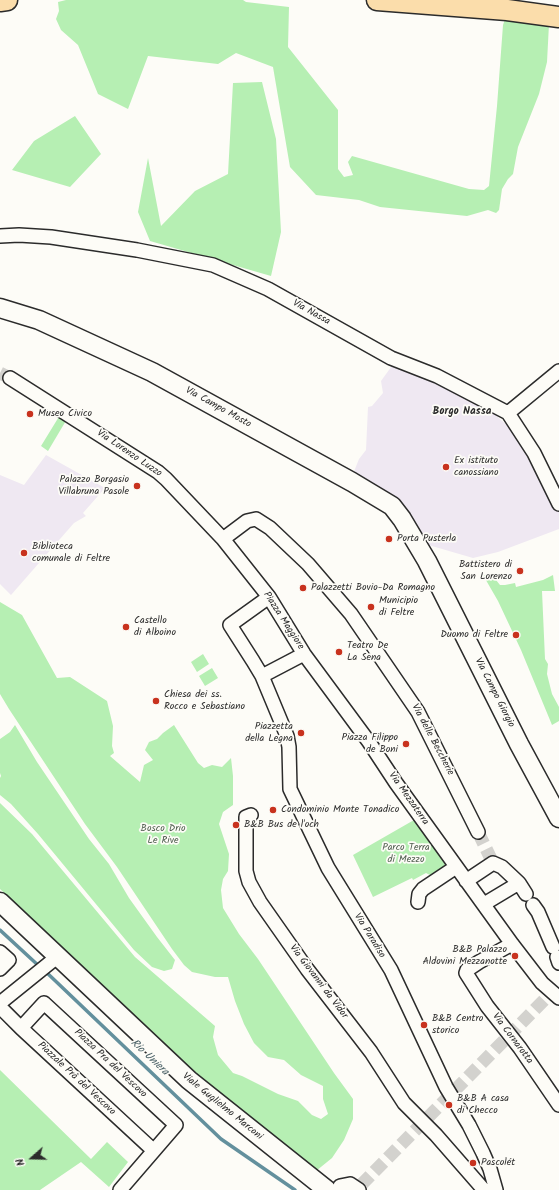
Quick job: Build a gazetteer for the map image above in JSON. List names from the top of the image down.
{
  "streets": {
    "street": [
      "Via Nassa",
      "Via Campo Mosto",
      "Via Lorenzo Luzzo",
      "Piazza Maggiore",
      "Via Campo Giorgio",
      "Via delle Beccherie",
      "Via Mezzaterra",
      "Via Paradiso",
      "Via Giovanni da Vidor",
      "Via Cornarotta",
      "Piazza Pra del Vescovo",
      "Piazzale Prà del Vescovo",
      "Viale Guglielmo Marconi"
    ]
  },
  "crossings": [
    ["Via Campo Mosto", "Via Campo Giorgio"],
    ["Via Lorenzo Luzzo", "Piazza Maggiore"],
    ["Via Lorenzo Luzzo", "Via delle Beccherie"],
    ["Via Lorenzo Luzzo", "Via Paradiso"],
    ["Piazza Maggiore", "Via Mezzaterra"],
    ["Piazza Maggiore", "Via Paradiso"],
    ["Via Mezzaterra", "Via Cornarotta"],
    ["Piazza Pra del Vescovo", "Piazzale Prà del Vescovo"]
  ],
  "districts": ["Borgo Nassa"],
  "water": ["Rio Uniera"],
  "parks": ["Bosco Drio Le Rive", "Parco Terra di Mezzo"],
  "places": [
    "Museo Civico",
    "Ex istituto canossiano",
    "Palazzo Borgasio Villabruna Pasole",
    "Porta Pusterla",
    "Biblioteca comunale di Feltre",
    "Battistero di San Lorenzo",
    "Palazzetti Bovio-Da Romagno",
    "Municipio di Feltre",
    "Castello di Alboino",
    "Duomo di Feltre",
    "Teatro De La Sena",
    "Chiesa dei ss. Rocco e Sebastiano",
    "Piazzetta della Legna",
    "Piazza Filippo de Boni",
    "Condominio Monte Tonadico",
    "B&B Bus de l'och",
    "B&B Palazzo Aldovini Mezzanotte",
    "B&B Centro storico",
    "B&B A casa di Checco",
    "Pascolét"
  ],
  "north": "left"
}
